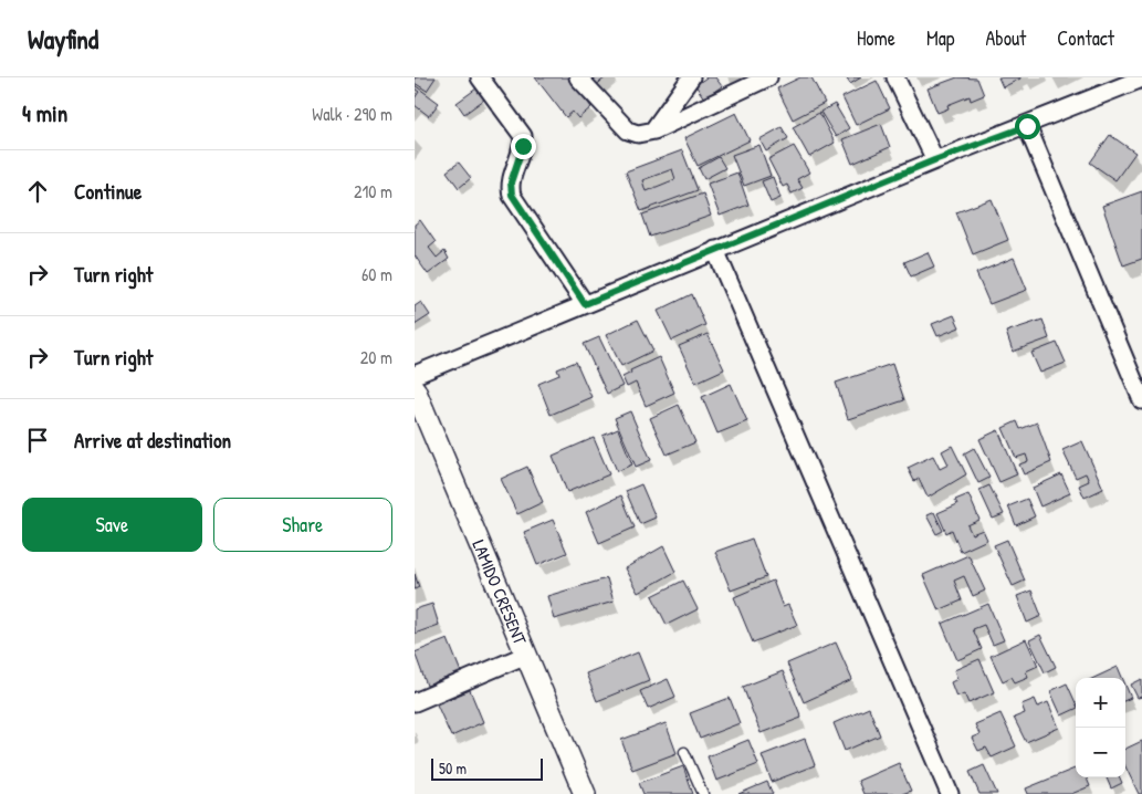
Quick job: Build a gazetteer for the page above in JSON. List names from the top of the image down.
{
  "streets": {
    "street": ["LAMIDO CRESENT"]
  },
  "scale_bar": "50 m",
  "page": {
    "header": "Wayfind",
    "nav": [
      "Home",
      "Map",
      "About",
      "Contact"
    ],
    "heading": ["4 min", "Walk · 290 m"],
    "list": [
      ["Continue", "210 m"],
      ["Turn right", "60 m"],
      ["Turn right", "20 m"],
      "Arrive at destination"
    ],
    "buttons": ["Save", "Share"],
    "map_buttons": ["+", "−"],
    "scale": "50 m"
  }
}
